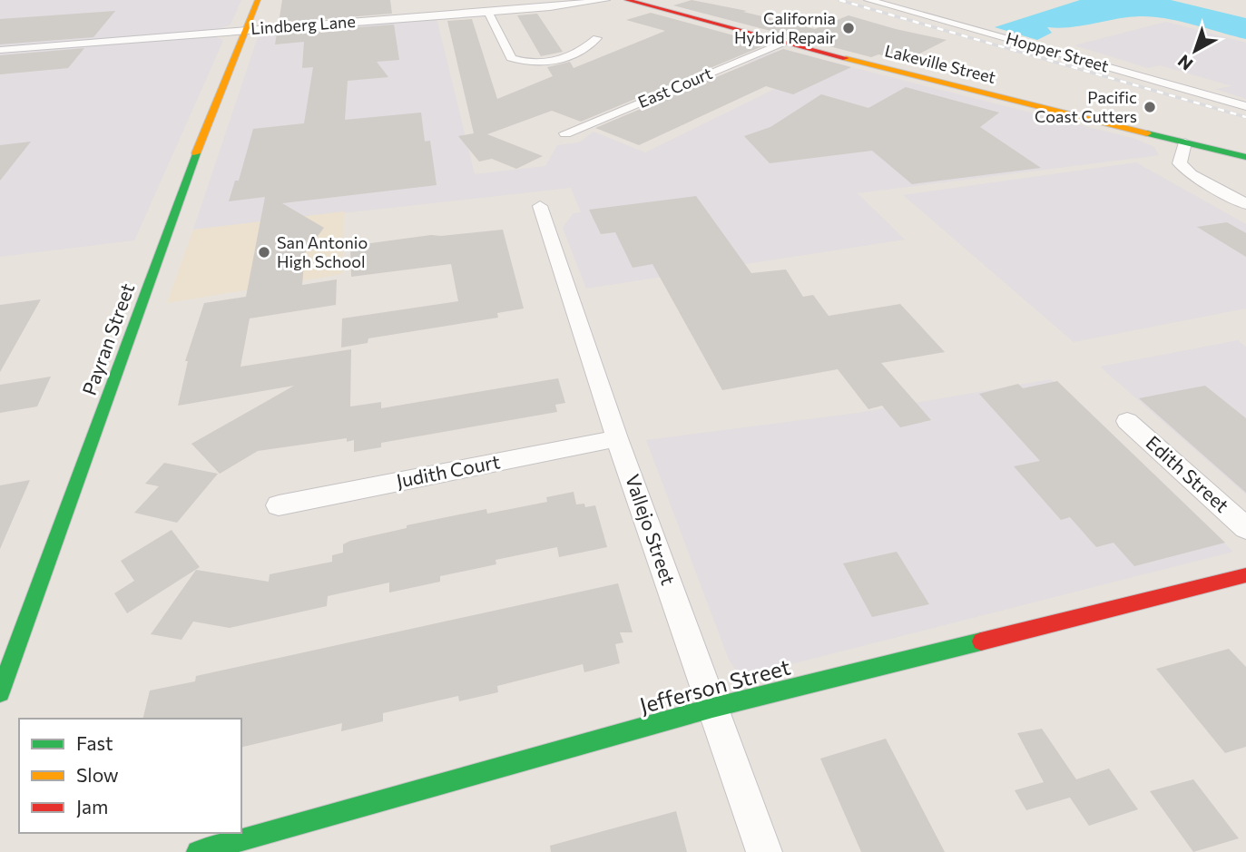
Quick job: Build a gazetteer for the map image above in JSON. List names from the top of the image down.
{
  "streets": {
    "main road": ["Lakeville Street", "Payran Street", "Jefferson Street"],
    "street": [
      "Lindberg Lane",
      "Hopper Street",
      "East Court",
      "Judith Court",
      "Edith Street",
      "Vallejo Street"
    ]
  },
  "crossings": [
    ["Lindberg Lane", "Payran Street"],
    ["Lakeville Street", "East Court"],
    ["Judith Court", "Vallejo Street"],
    ["Vallejo Street", "Jefferson Street"]
  ],
  "places": ["California Hybrid Repair", "Pacific Coast Cutters", "San Antonio High School"],
  "legend": ["Fast", "Slow", "Jam"],
  "north": "bottom left"
}
